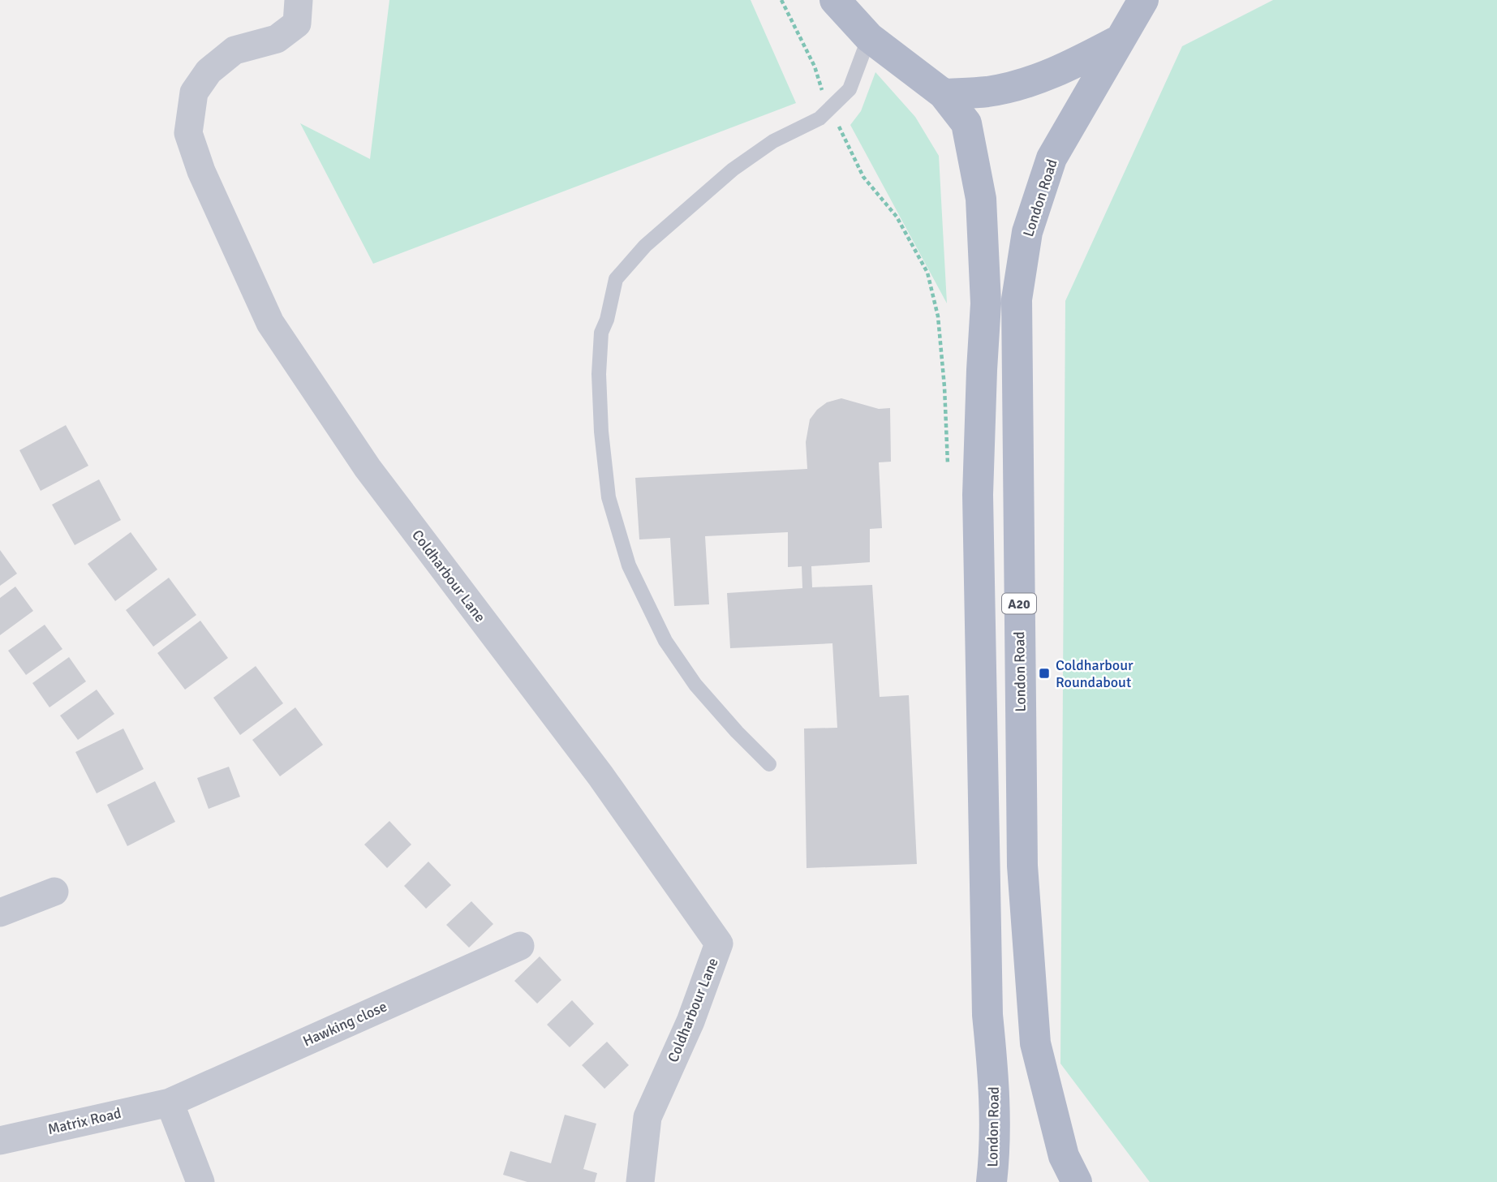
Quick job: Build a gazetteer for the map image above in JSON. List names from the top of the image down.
{
  "streets": {
    "main road": ["London Road", "A20"],
    "street": ["Coldharbour Lane", "Hawking close", "Matrix Road"]
  },
  "crossings": [
    ["Hawking close", "Matrix Road"]
  ],
  "places": {
    "transit": ["Coldharbour Roundabout"]
  }
}
